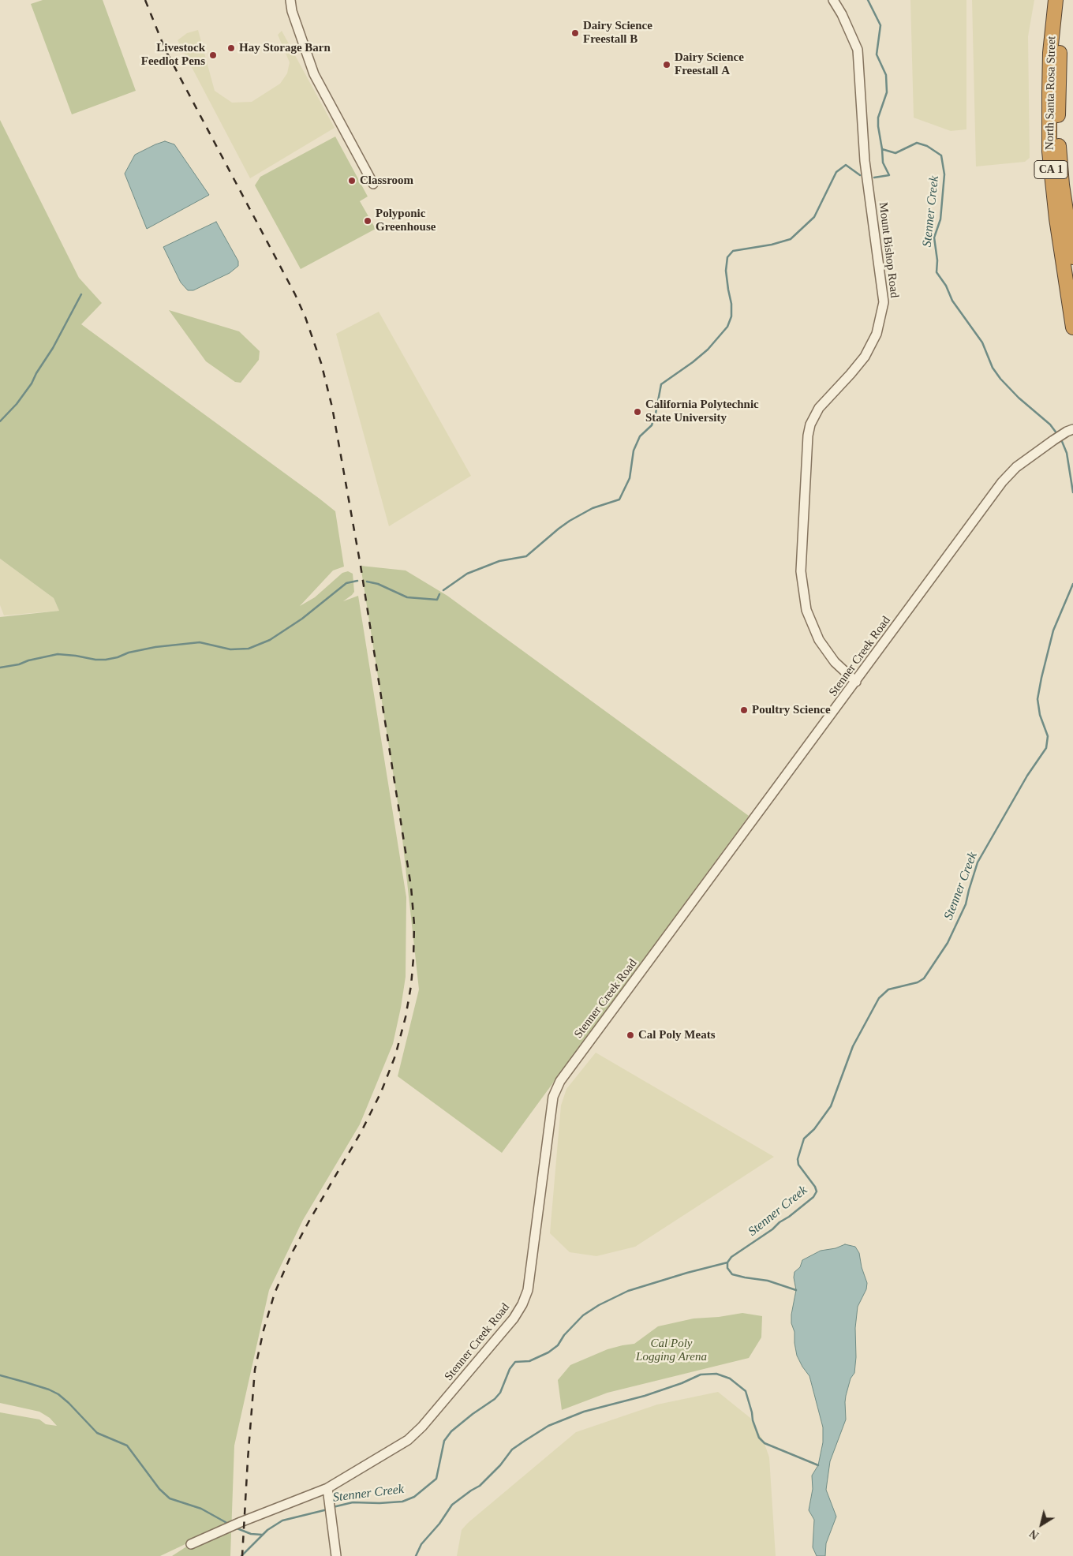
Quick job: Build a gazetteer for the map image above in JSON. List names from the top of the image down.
{
  "streets": {
    "highway": ["North Santa Rosa Street", "CA 1"],
    "street": ["Mount Bishop Road", "Stenner Creek Road"]
  },
  "crossings": [
    ["Mount Bishop Road", "Stenner Creek Road"]
  ],
  "water": ["Stenner Creek"],
  "parks": ["Cal Poly Logging Arena"],
  "places": [
    "Dairy Science Freestall B",
    "Hay Storage Barn",
    "Livestock Feedlot Pens",
    "Dairy Science Freestall A",
    "Classroom",
    "Polyponic Greenhouse",
    "California Polytechnic State University",
    "Poultry Science",
    "Cal Poly Meats"
  ],
  "north": "bottom left"
}
